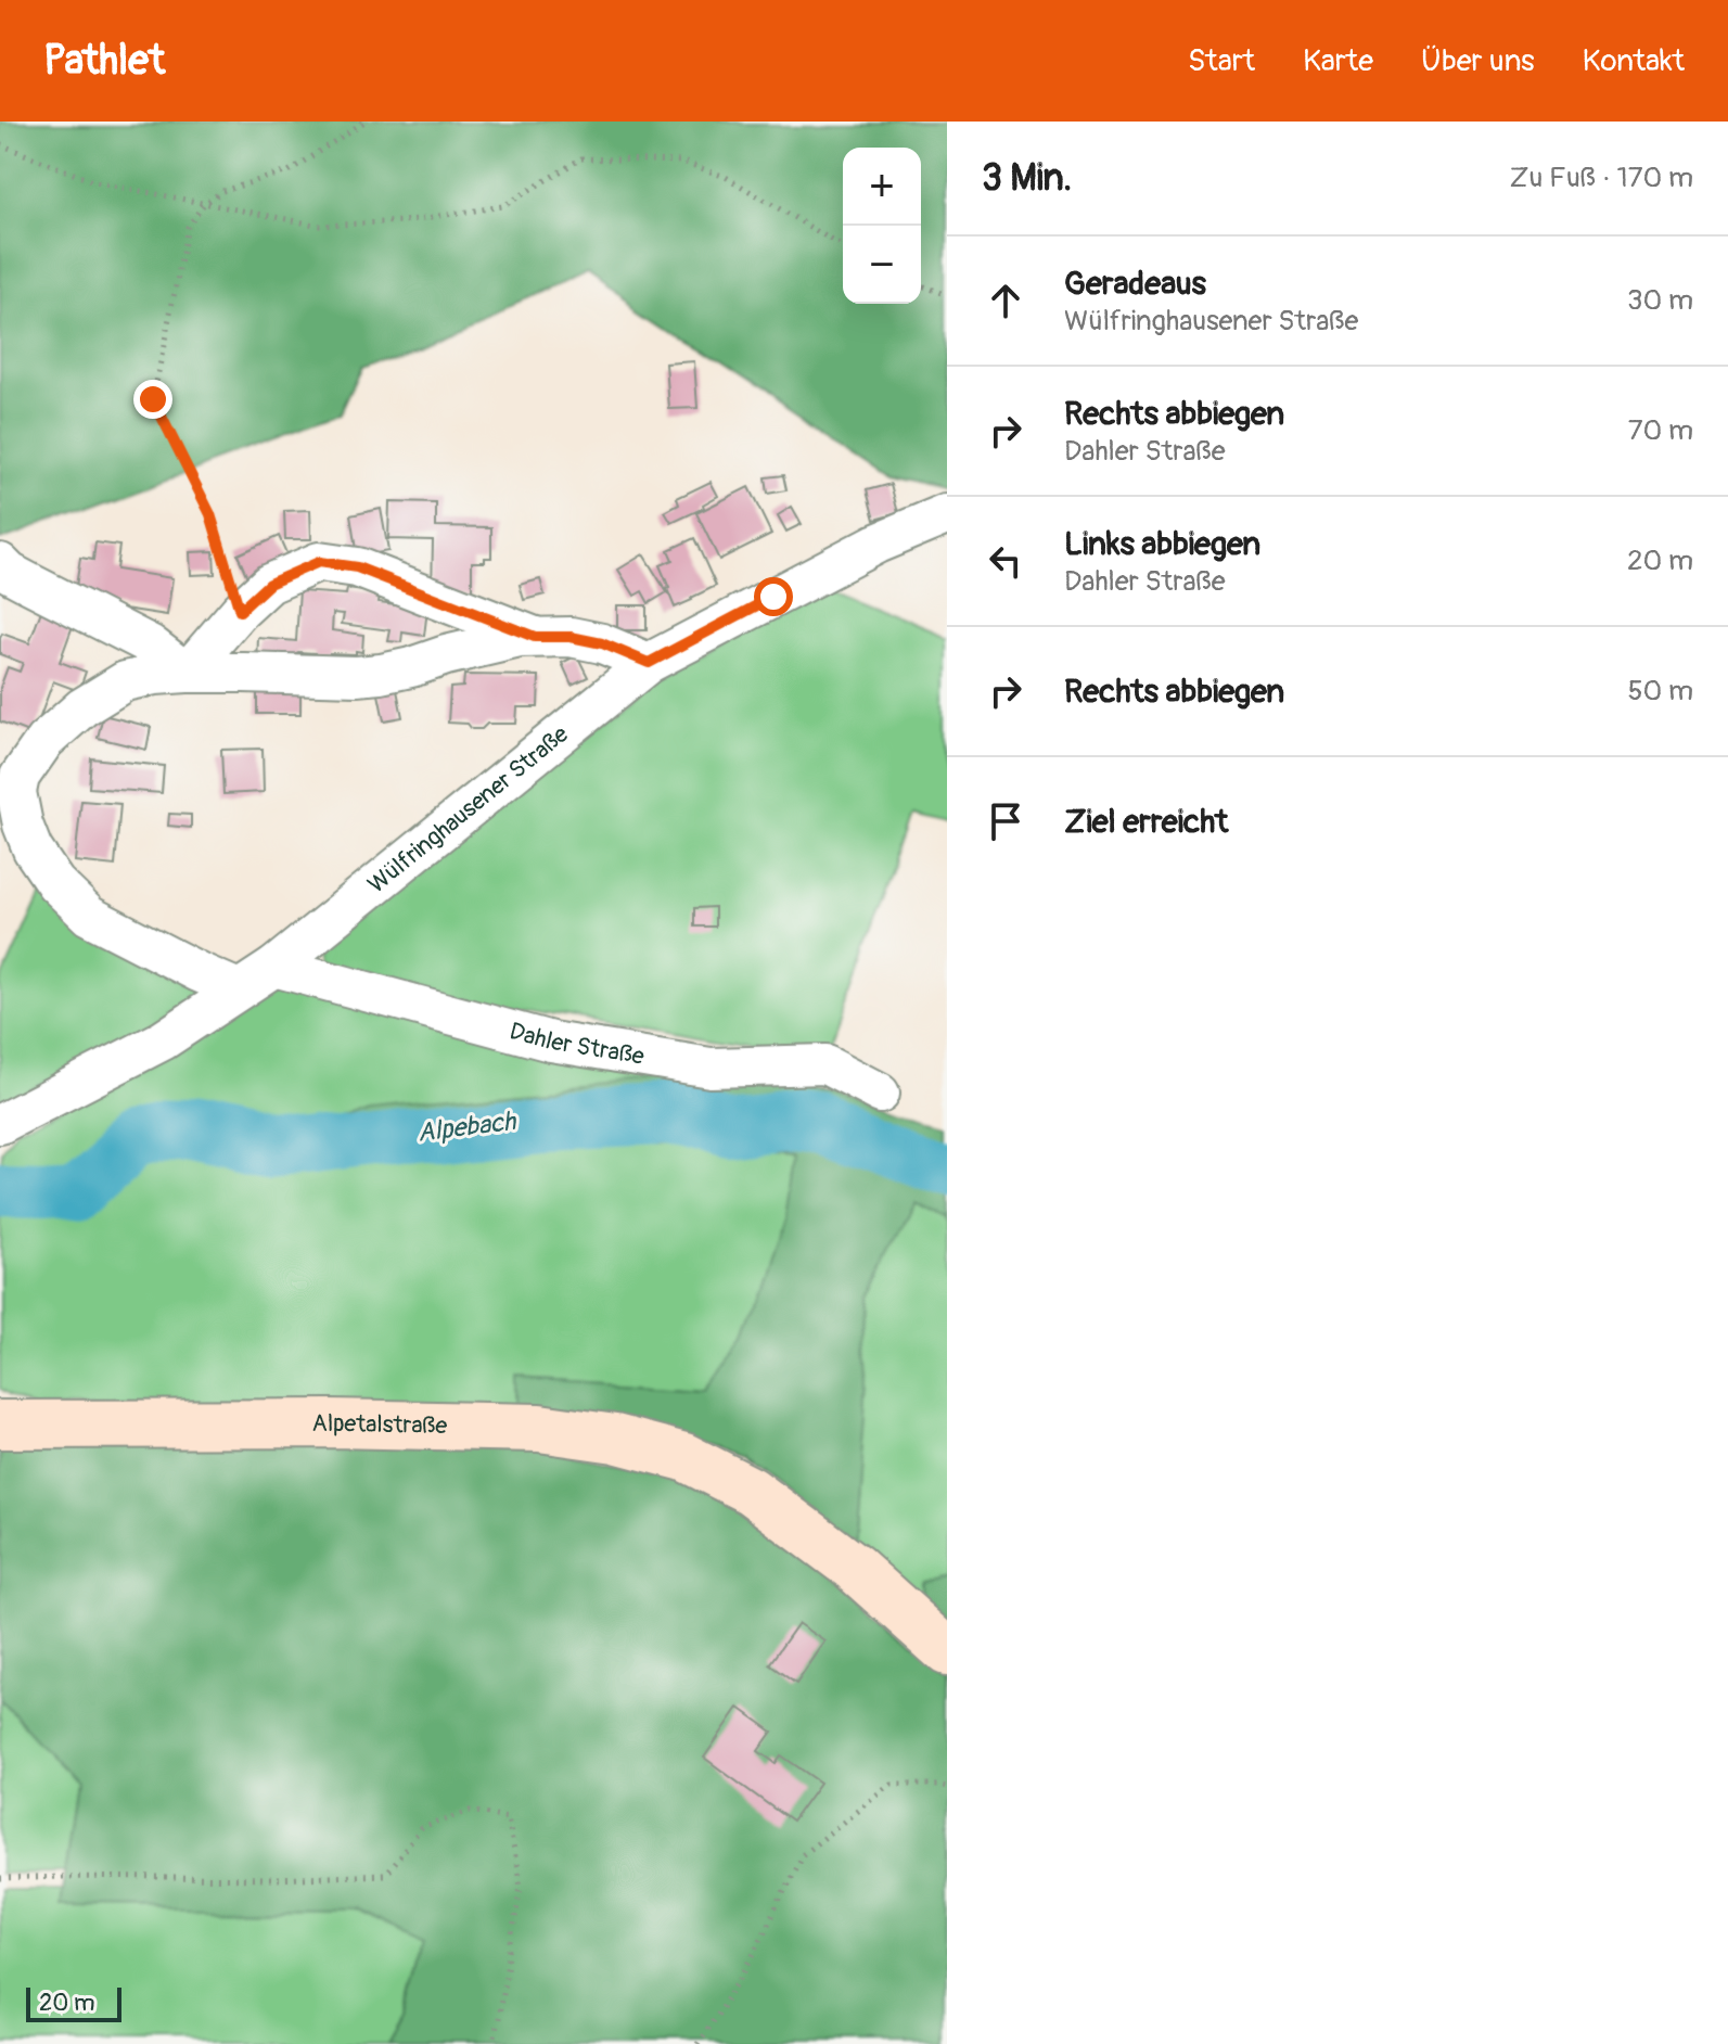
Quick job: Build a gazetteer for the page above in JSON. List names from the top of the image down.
{
  "streets": {
    "main road": ["Alpetalstraße"],
    "street": ["Wülfringhausener Straße", "Dahler Straße"]
  },
  "crossings": [
    ["Wülfringhausener Straße", "Dahler Straße"]
  ],
  "water": ["Alpebach"],
  "scale_bar": "20 m",
  "page": {
    "header": "Pathlet",
    "nav": [
      "Start",
      "Karte",
      "Über uns",
      "Kontakt"
    ],
    "heading": ["3 Min.", "Zu Fuß · 170 m"],
    "map_buttons": ["+", "−"],
    "list": [
      ["Geradeaus", "Wülfringhausener Straße", "30 m"],
      ["Rechts abbiegen", "Dahler Straße", "70 m"],
      ["Links abbiegen", "Dahler Straße", "20 m"],
      ["Rechts abbiegen", "50 m"],
      "Ziel erreicht"
    ],
    "scale": "20 m"
  }
}
